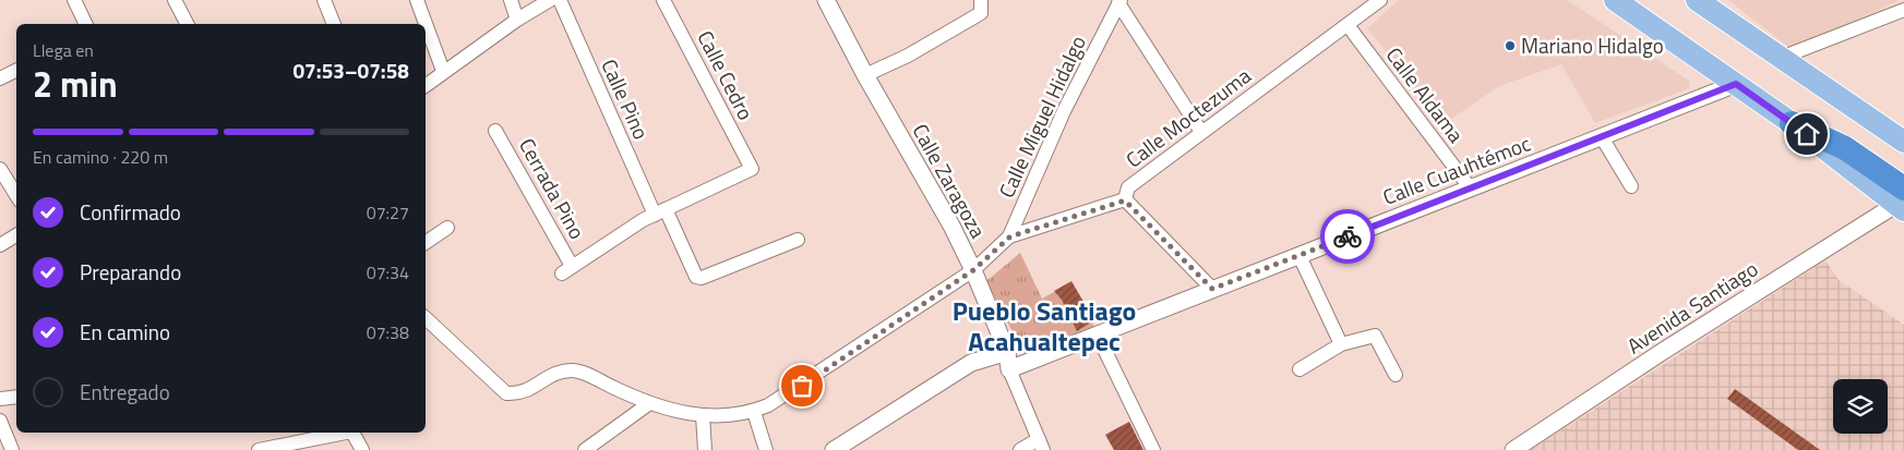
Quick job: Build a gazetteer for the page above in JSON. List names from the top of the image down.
{
  "streets": {
    "street": [
      "Calle Cedro",
      "Calle Aldama",
      "Calle Pino",
      "Calle Miguel Hidalgo",
      "Calle Moctezuma",
      "Calle Cuauhtémoc",
      "Calle Zaragoza",
      "Cerrada Pino",
      "Avenida Santiago"
    ]
  },
  "crossings": [
    ["Calle Cedro", "Calle Pino"],
    ["Calle Cedro", "Cerrada Pino"],
    ["Calle Aldama", "Calle Moctezuma"],
    ["Calle Aldama", "Calle Cuauhtémoc"],
    ["Calle Pino", "Cerrada Pino"],
    ["Calle Miguel Hidalgo", "Calle Moctezuma"],
    ["Calle Miguel Hidalgo", "Calle Zaragoza"],
    ["Calle Cuauhtémoc", "Calle Zaragoza"]
  ],
  "districts": ["Pueblo Santiago Acahualtepec"],
  "places": ["Mariano Hidalgo"],
  "page": {
    "heading": ["2 min", "Llega en", "07:53–07:58"],
    "bar": "En camino · 220 m",
    "list": [
      ["Confirmado", "07:27"],
      ["Preparando", "07:34"],
      ["En camino", "07:38"],
      "Entregado"
    ]
  }
}
